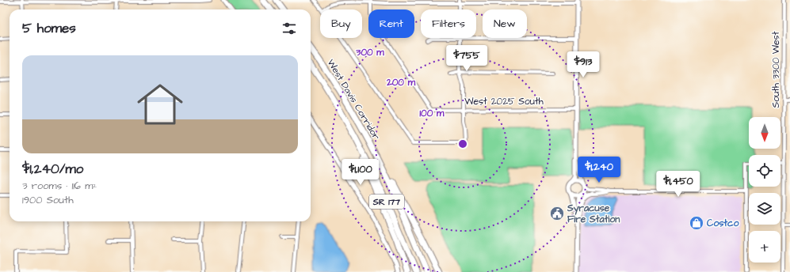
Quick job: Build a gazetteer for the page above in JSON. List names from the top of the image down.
{
  "streets": {
    "highway": ["West Davis Corridor", "SR 177"],
    "street": ["South 3300 West", "West 2025 South"]
  },
  "places": {
    "public building": ["Syracuse Fire Station"],
    "shop": ["Costco"]
  },
  "north": "bottom",
  "page": {
    "chip": [
      "Buy",
      "Rent",
      "Filters",
      "New"
    ],
    "heading": "5 homes",
    "price": [
      "$755",
      "$913",
      "$1,240",
      "$1,100",
      "$1,450"
    ],
    "list": [
      {
        "name": "$1,240/mo",
        "note": "3 rooms · 116 m² · 1900 South"
      }
    ],
    "map_buttons": "+"
  },
  "rings": ["300 m", "200 m", "100 m"]
}
